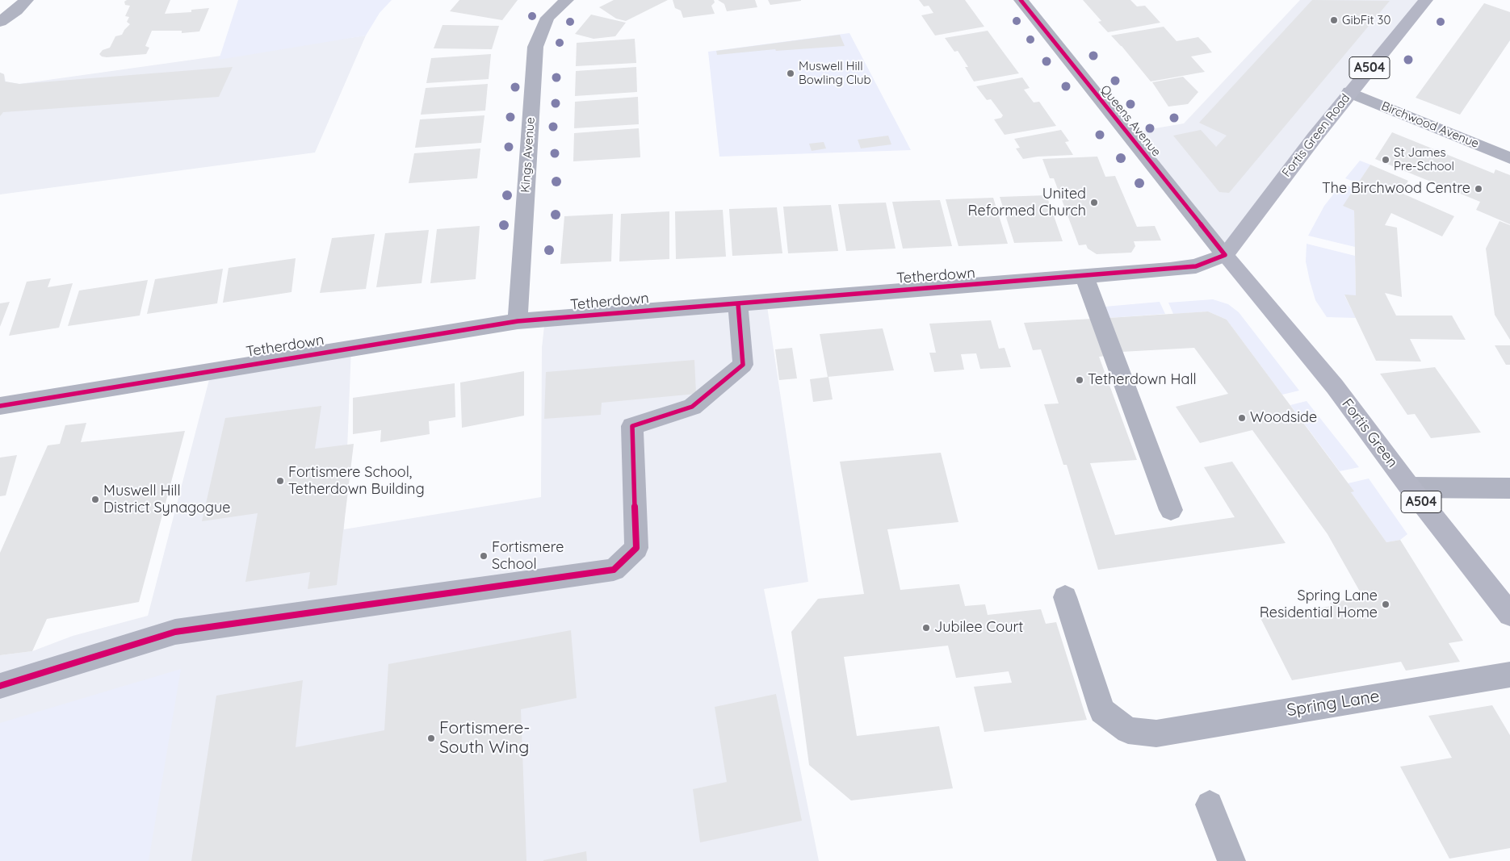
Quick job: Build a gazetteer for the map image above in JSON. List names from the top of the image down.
{
  "streets": {
    "main road": ["A504", "Fortis Green Road", "Fortis Green"],
    "street": [
      "Queens Avenue",
      "Birchwood Avenue",
      "Kings Avenue",
      "Tetherdown",
      "Spring Lane"
    ]
  },
  "crossings": [
    ["Queens Avenue", "Fortis Green Road"],
    ["Queens Avenue", "Tetherdown"],
    ["Queens Avenue", "Fortis Green"],
    ["Birchwood Avenue", "Fortis Green Road"],
    ["Fortis Green Road", "Tetherdown"],
    ["Fortis Green Road", "Fortis Green"],
    ["Kings Avenue", "Tetherdown"],
    ["Tetherdown", "Fortis Green"]
  ],
  "places": [
    "GibFit 30",
    "Muswell Hill Bowling Club",
    "St James Pre-School",
    "The Birchwood Centre",
    "United Reformed Church",
    "Tetherdown Hall",
    "Woodside",
    "Fortismere School, Tetherdown Building",
    "Muswell Hill District Synagogue",
    "Fortismere School",
    "Spring Lane Residential Home",
    "Jubilee Court",
    "Fortismere- South Wing"
  ]
}
